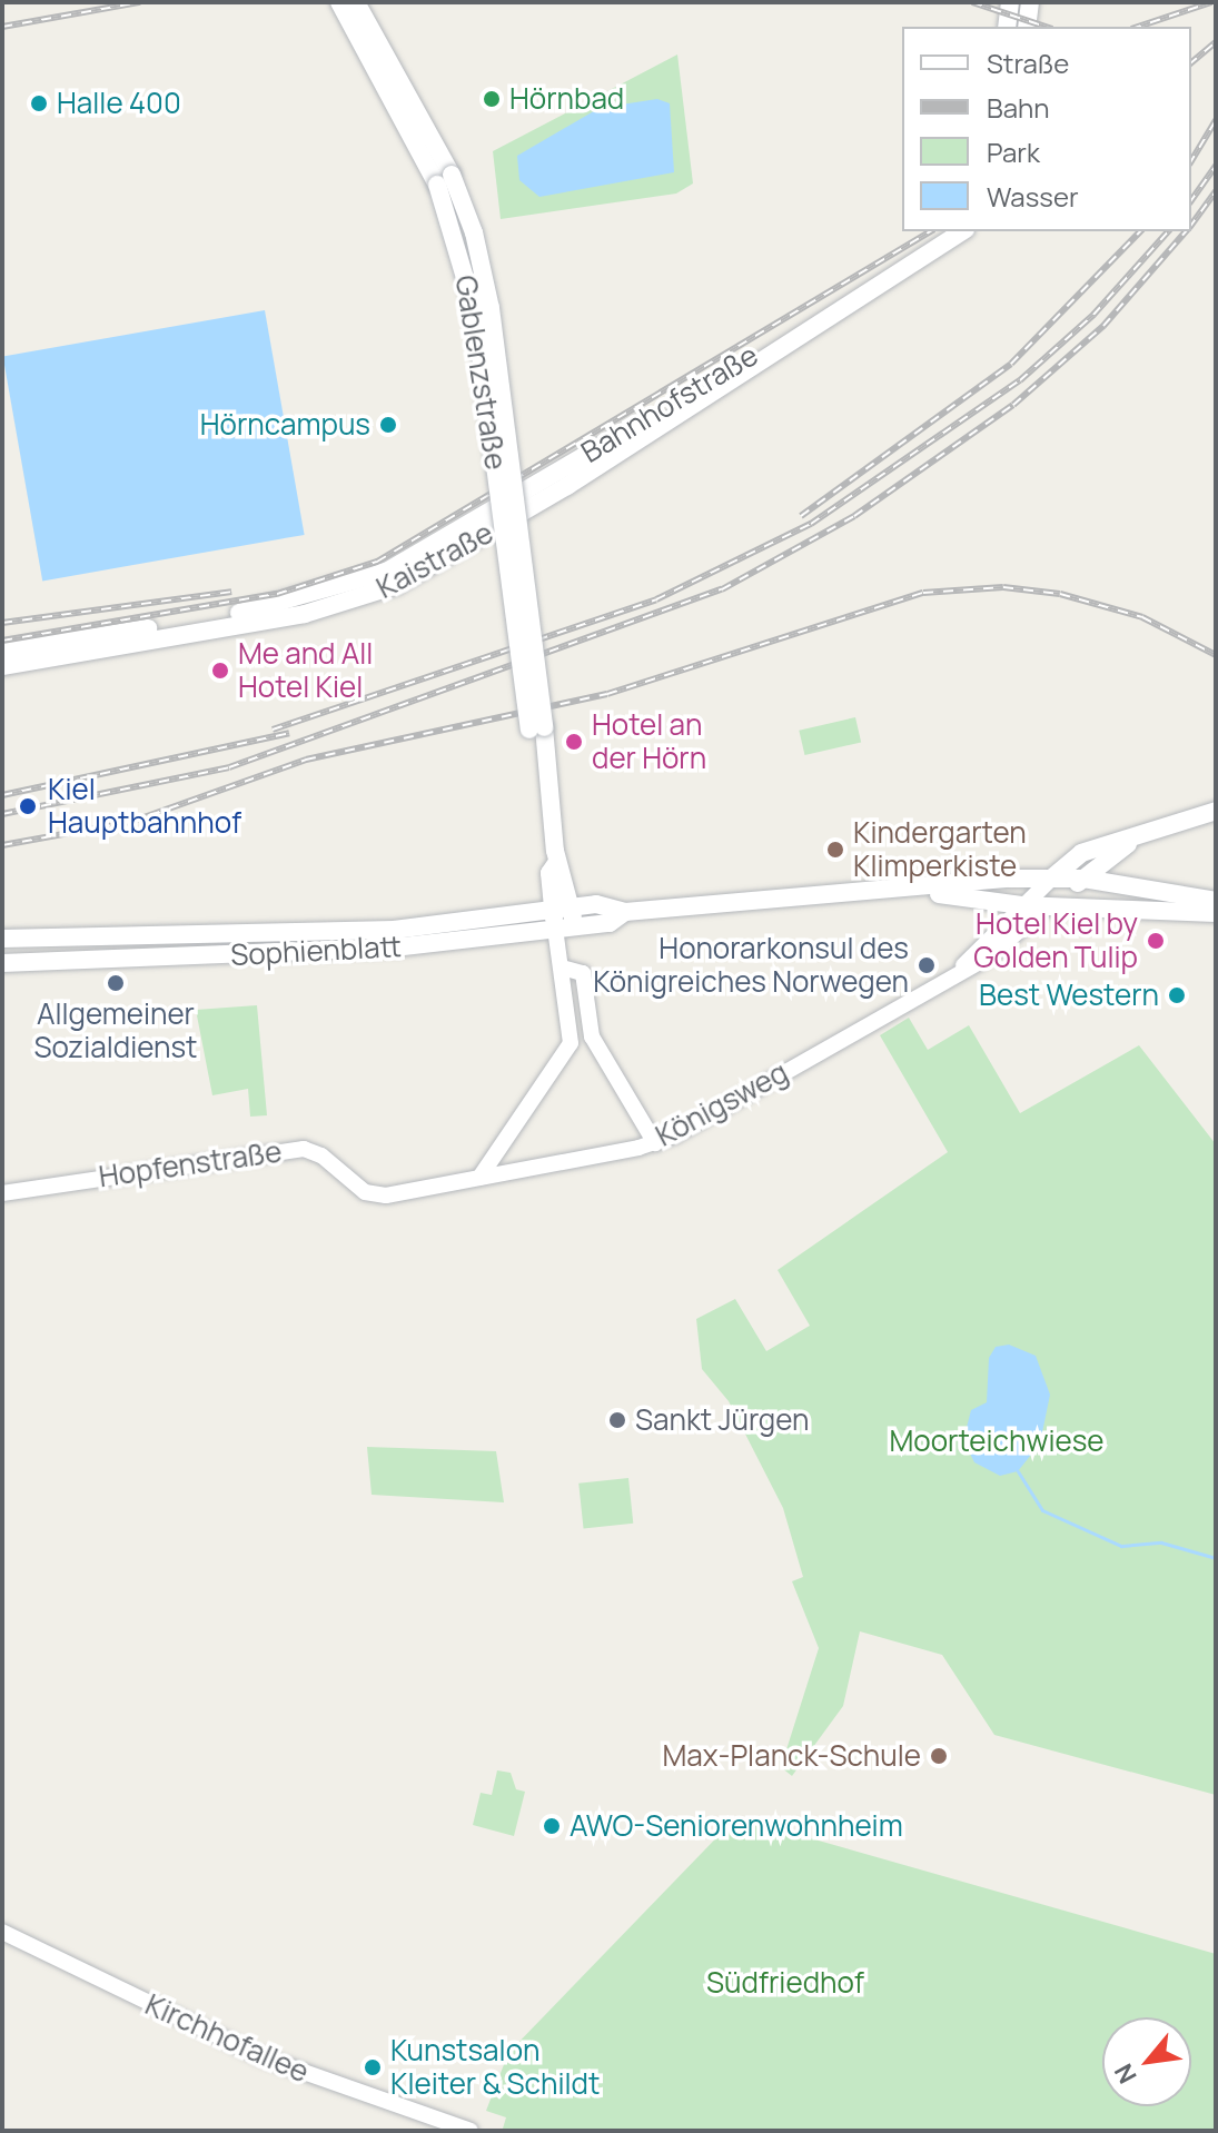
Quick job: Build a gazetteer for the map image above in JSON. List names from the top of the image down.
{
  "streets": {
    "main road": [
      "Gablenzstraße",
      "Bahnhofstraße",
      "Kaistraße",
      "Sophienblatt"
    ],
    "street": ["Königsweg", "Hopfenstraße", "Kirchhofallee"]
  },
  "crossings": [
    ["Gablenzstraße", "Sophienblatt"],
    ["Bahnhofstraße", "Kaistraße"],
    ["Sophienblatt", "Königsweg"],
    ["Königsweg", "Hopfenstraße"]
  ],
  "parks": ["Moorteichwiese", "Südfriedhof"],
  "places": [
    "Hörnbad",
    "Halle 400",
    "Hörncampus",
    "Me and All Hotel Kiel",
    "Hotel an der Hörn",
    "Kiel Hauptbahnhof",
    "Kindergarten Klimperkiste",
    "Hotel Kiel by Golden Tulip",
    "Honorarkonsul des Königreiches Norwegen",
    "Allgemeiner Sozialdienst",
    "Best Western",
    "Sankt Jürgen",
    "Max-Planck-Schule",
    "AWO-Seniorenwohnheim",
    "Kunstsalon Kleiter & Schildt"
  ],
  "legend": [
    "Straße",
    "Bahn",
    "Park",
    "Wasser"
  ],
  "north": "bottom left"
}
